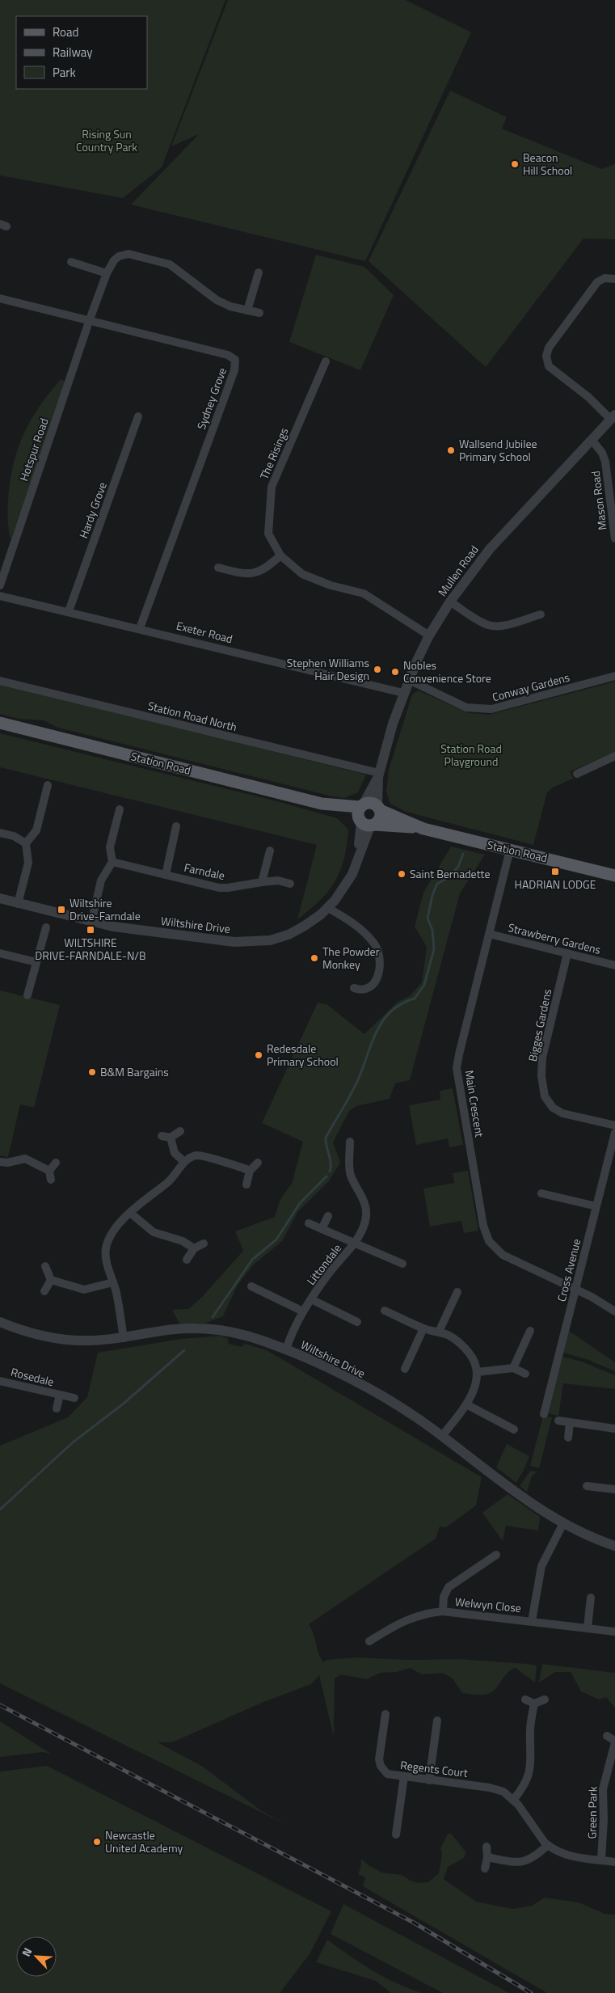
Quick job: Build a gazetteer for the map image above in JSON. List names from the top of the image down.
{
  "streets": {
    "main road": ["Station Road"],
    "street": [
      "Sydney Grove",
      "Hotspur Road",
      "The Risings",
      "Mason Road",
      "Hardy Grove",
      "Mullen Road",
      "Exeter Road",
      "Conway Gardens",
      "Station Road North",
      "Farndale",
      "Wiltshire Drive",
      "Strawberry Gardens",
      "Bigges Gardens",
      "Main Crescent",
      "Littondale",
      "Cross Avenue",
      "Rosedale",
      "Welwyn Close",
      "Regents Court",
      "Green Park"
    ]
  },
  "crossings": [
    ["Sydney Grove", "Hotspur Road"],
    ["Sydney Grove", "Exeter Road"],
    ["The Risings", "Mullen Road"],
    ["Mason Road", "Mullen Road"],
    ["Hardy Grove", "Exeter Road"],
    ["Mullen Road", "Exeter Road"],
    ["Mullen Road", "Conway Gardens"],
    ["Mullen Road", "Station Road North"],
    ["Mullen Road", "Station Road"],
    ["Mullen Road", "Wiltshire Drive"],
    ["Station Road", "Wiltshire Drive"],
    ["Station Road", "Main Crescent"],
    ["Wiltshire Drive", "Littondale"],
    ["Wiltshire Drive", "Welwyn Close"],
    ["Strawberry Gardens", "Bigges Gardens"],
    ["Strawberry Gardens", "Main Crescent"],
    ["Main Crescent", "Cross Avenue"]
  ],
  "parks": ["Rising Sun Country Park", "Station Road Playground"],
  "places": {
    "other": [
      "Beacon Hill School",
      "Wallsend Jubilee Primary School",
      "Stephen Williams Hair Design",
      "Nobles Convenience Store",
      "Saint Bernadette",
      "The Powder Monkey",
      "Redesdale Primary School",
      "B&M Bargains",
      "Newcastle United Academy"
    ],
    "transit": ["HADRIAN LODGE", "Wiltshire Drive-Farndale", "WILTSHIRE DRIVE-FARNDALE-N/B"]
  },
  "legend": ["Road", "Railway", "Park"],
  "north": "top left"
}
